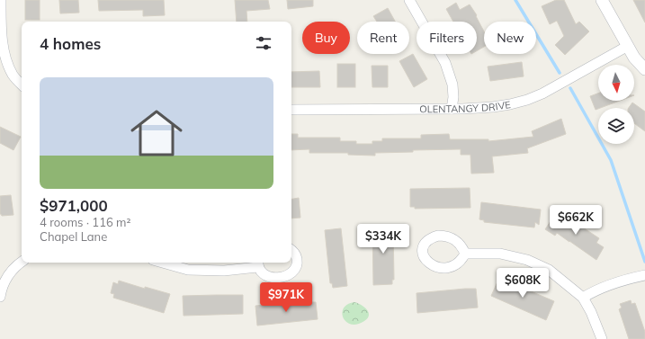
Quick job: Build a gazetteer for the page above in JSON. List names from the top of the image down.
{
  "streets": {
    "street": ["OLENTANGY DRIVE"]
  },
  "north": "bottom",
  "page": {
    "chip": [
      "Buy",
      "Rent",
      "Filters",
      "New"
    ],
    "heading": "4 homes",
    "list": [
      {
        "name": "$971,000",
        "note": "4 rooms · 116 m² · Chapel Lane"
      }
    ],
    "price": [
      "$662K",
      "$334K",
      "$608K",
      "$971K"
    ]
  }
}
